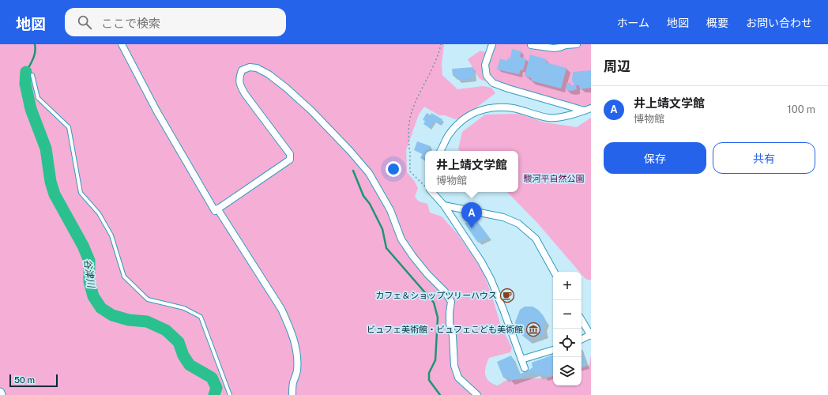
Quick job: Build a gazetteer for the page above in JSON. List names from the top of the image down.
{
  "water": ["谷津川"],
  "parks": ["駿河平自然公園"],
  "places": {
    "cafe": ["カフェ＆ショップツリーハウス"],
    "museum": ["ビュフェ美術館・ビュフェこども美術館"]
  },
  "scale_bar": "50 m",
  "page": {
    "header": "地図",
    "search": "ここで検索",
    "nav": [
      "ホーム",
      "地図",
      "概要",
      "お問い合わせ"
    ],
    "heading": "周辺",
    "list": [
      {
        "mark": "A",
        "name": "井上靖文学館",
        "note": "博物館",
        "value": "100 m"
      }
    ],
    "buttons": ["保存", "共有"],
    "popup": ["井上靖文学館", "博物館"],
    "pins": "A",
    "map_buttons": ["+", "−"],
    "scale": "50 m"
  }
}
